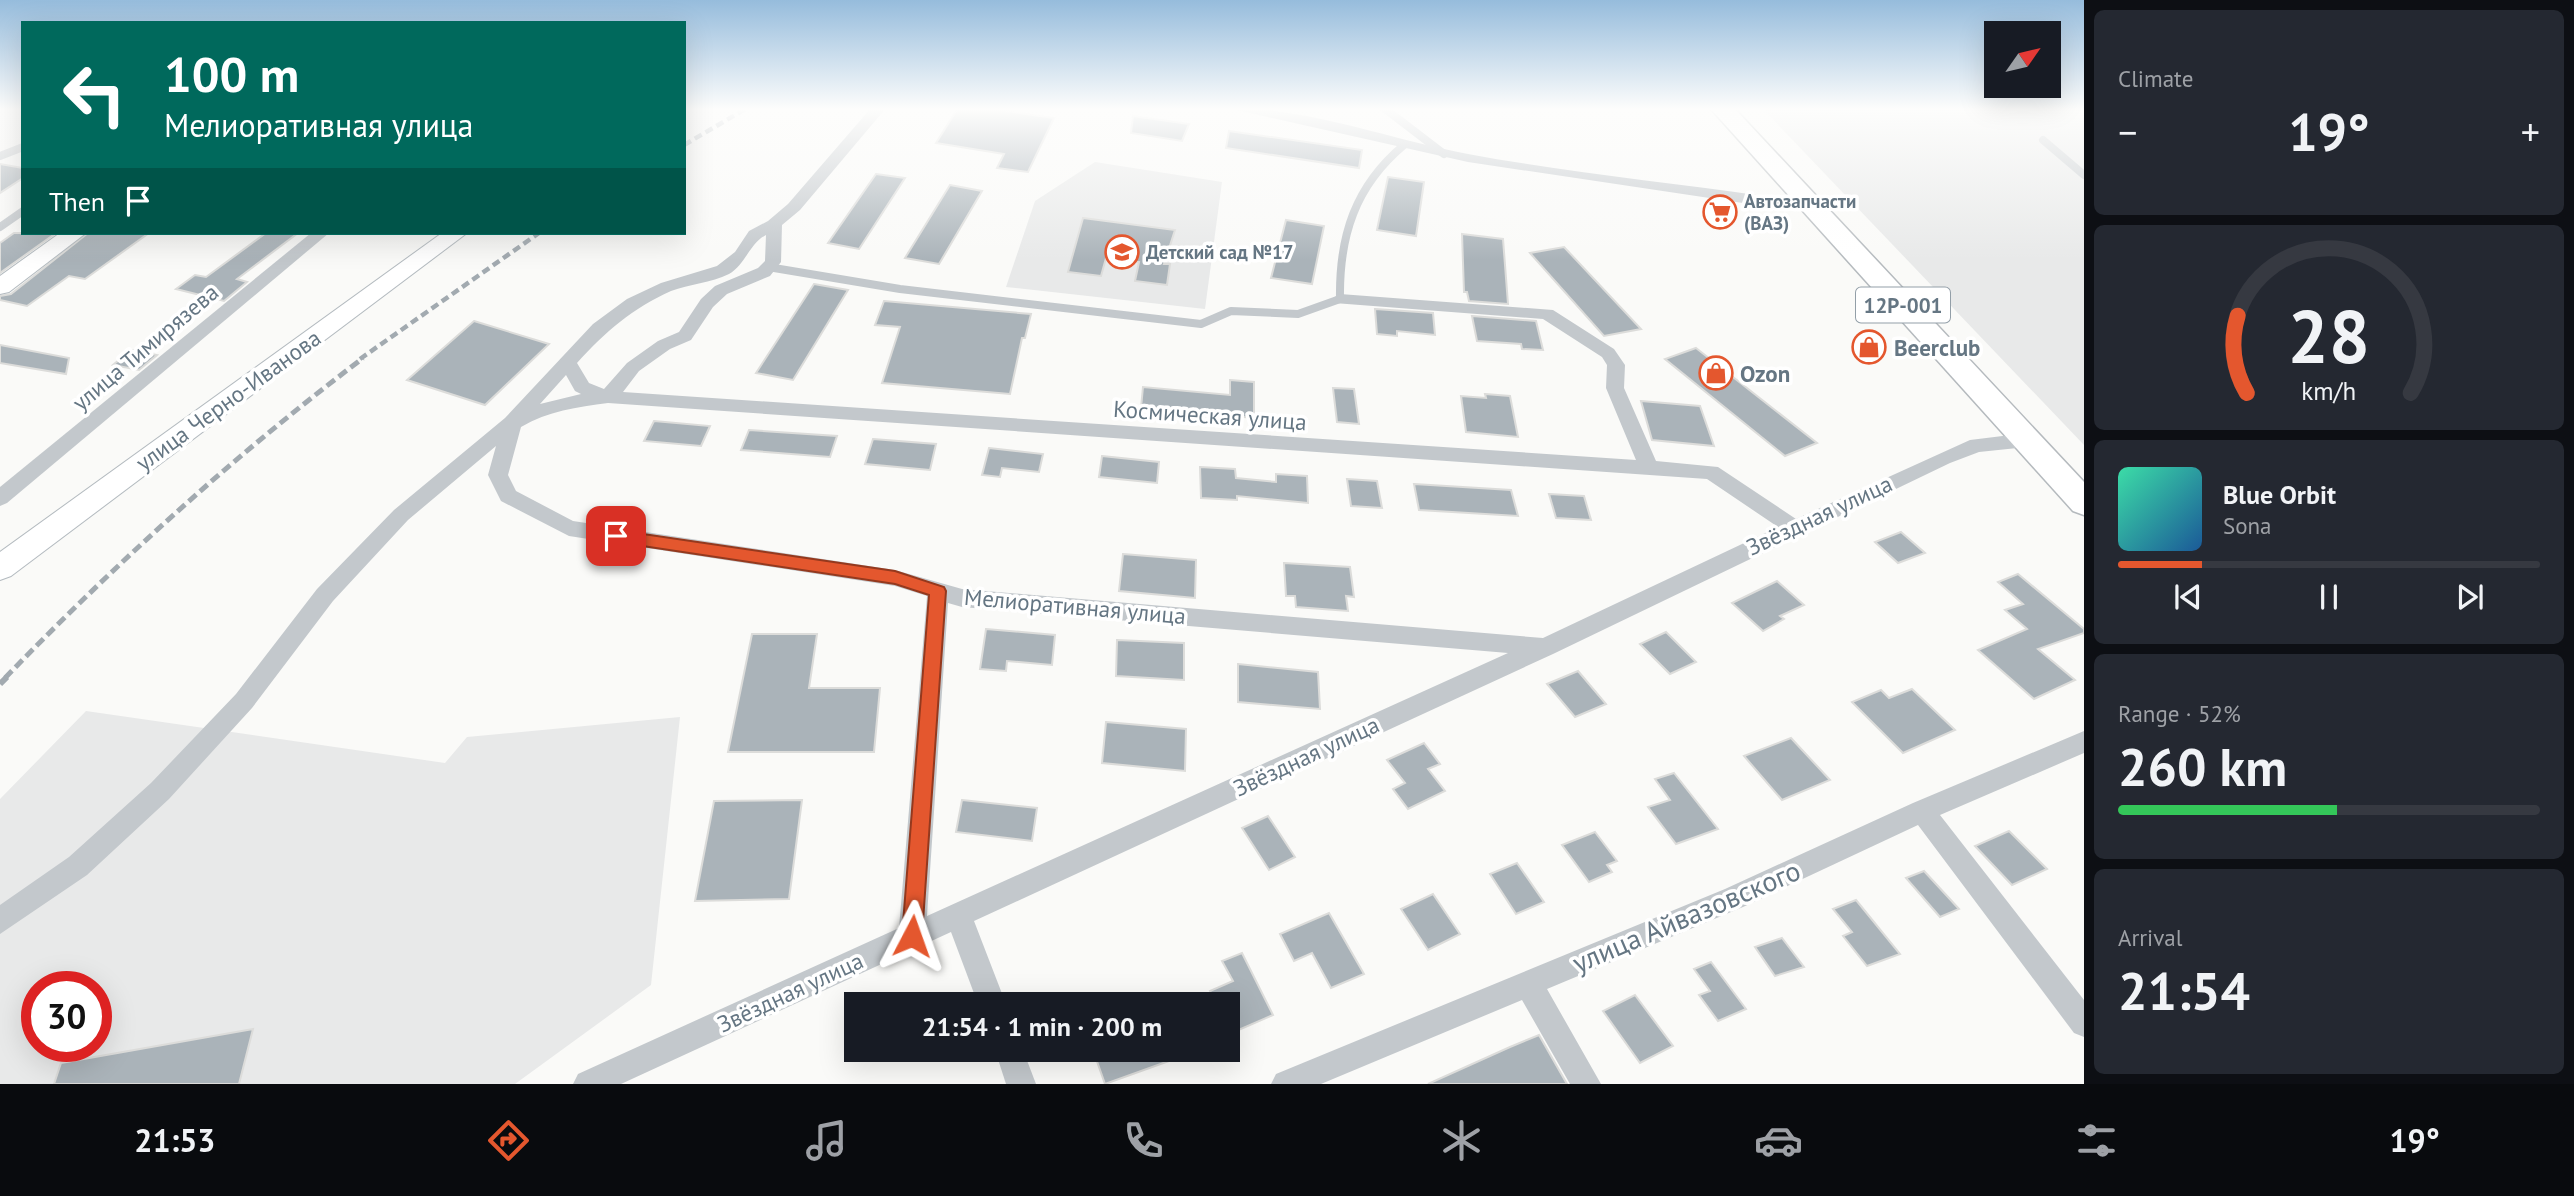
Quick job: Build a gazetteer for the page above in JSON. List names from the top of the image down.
{
  "streets": {
    "main road": ["12Р-001", "улица Черно-Иванова"],
    "street": [
      "улица Тимирязева",
      "Космическая улица",
      "Звёздная улица",
      "Мелиоративная улица",
      "улица Айвазовского"
    ]
  },
  "crossings": [
    ["12Р-001", "Звёздная улица"],
    ["Космическая улица", "Звёздная улица"],
    ["Звёздная улица", "Мелиоративная улица"]
  ],
  "places": {
    "supermarket": ["Автозапчасти (ВАЗ)"],
    "school or university": ["Детский сад №17"],
    "shop": ["Beerclub", "Ozon"]
  },
  "north": "top right",
  "page": {
    "tile": [
      "Climate",
      ["Range · 52%", "260 km"],
      ["Arrival", "21:54"]
    ],
    "turn": ["100 m", "Мелиоративная улица"],
    "heat": ["−", "19°", "+"],
    "then": "Then",
    "song": ["Blue Orbit", "Sona"],
    "limit": "30",
    "trip": "21:54 · 1 min · 200 m",
    "tabs": ["21:53", "19°"],
    "gauge": ["28", "km/h"]
  }
}
